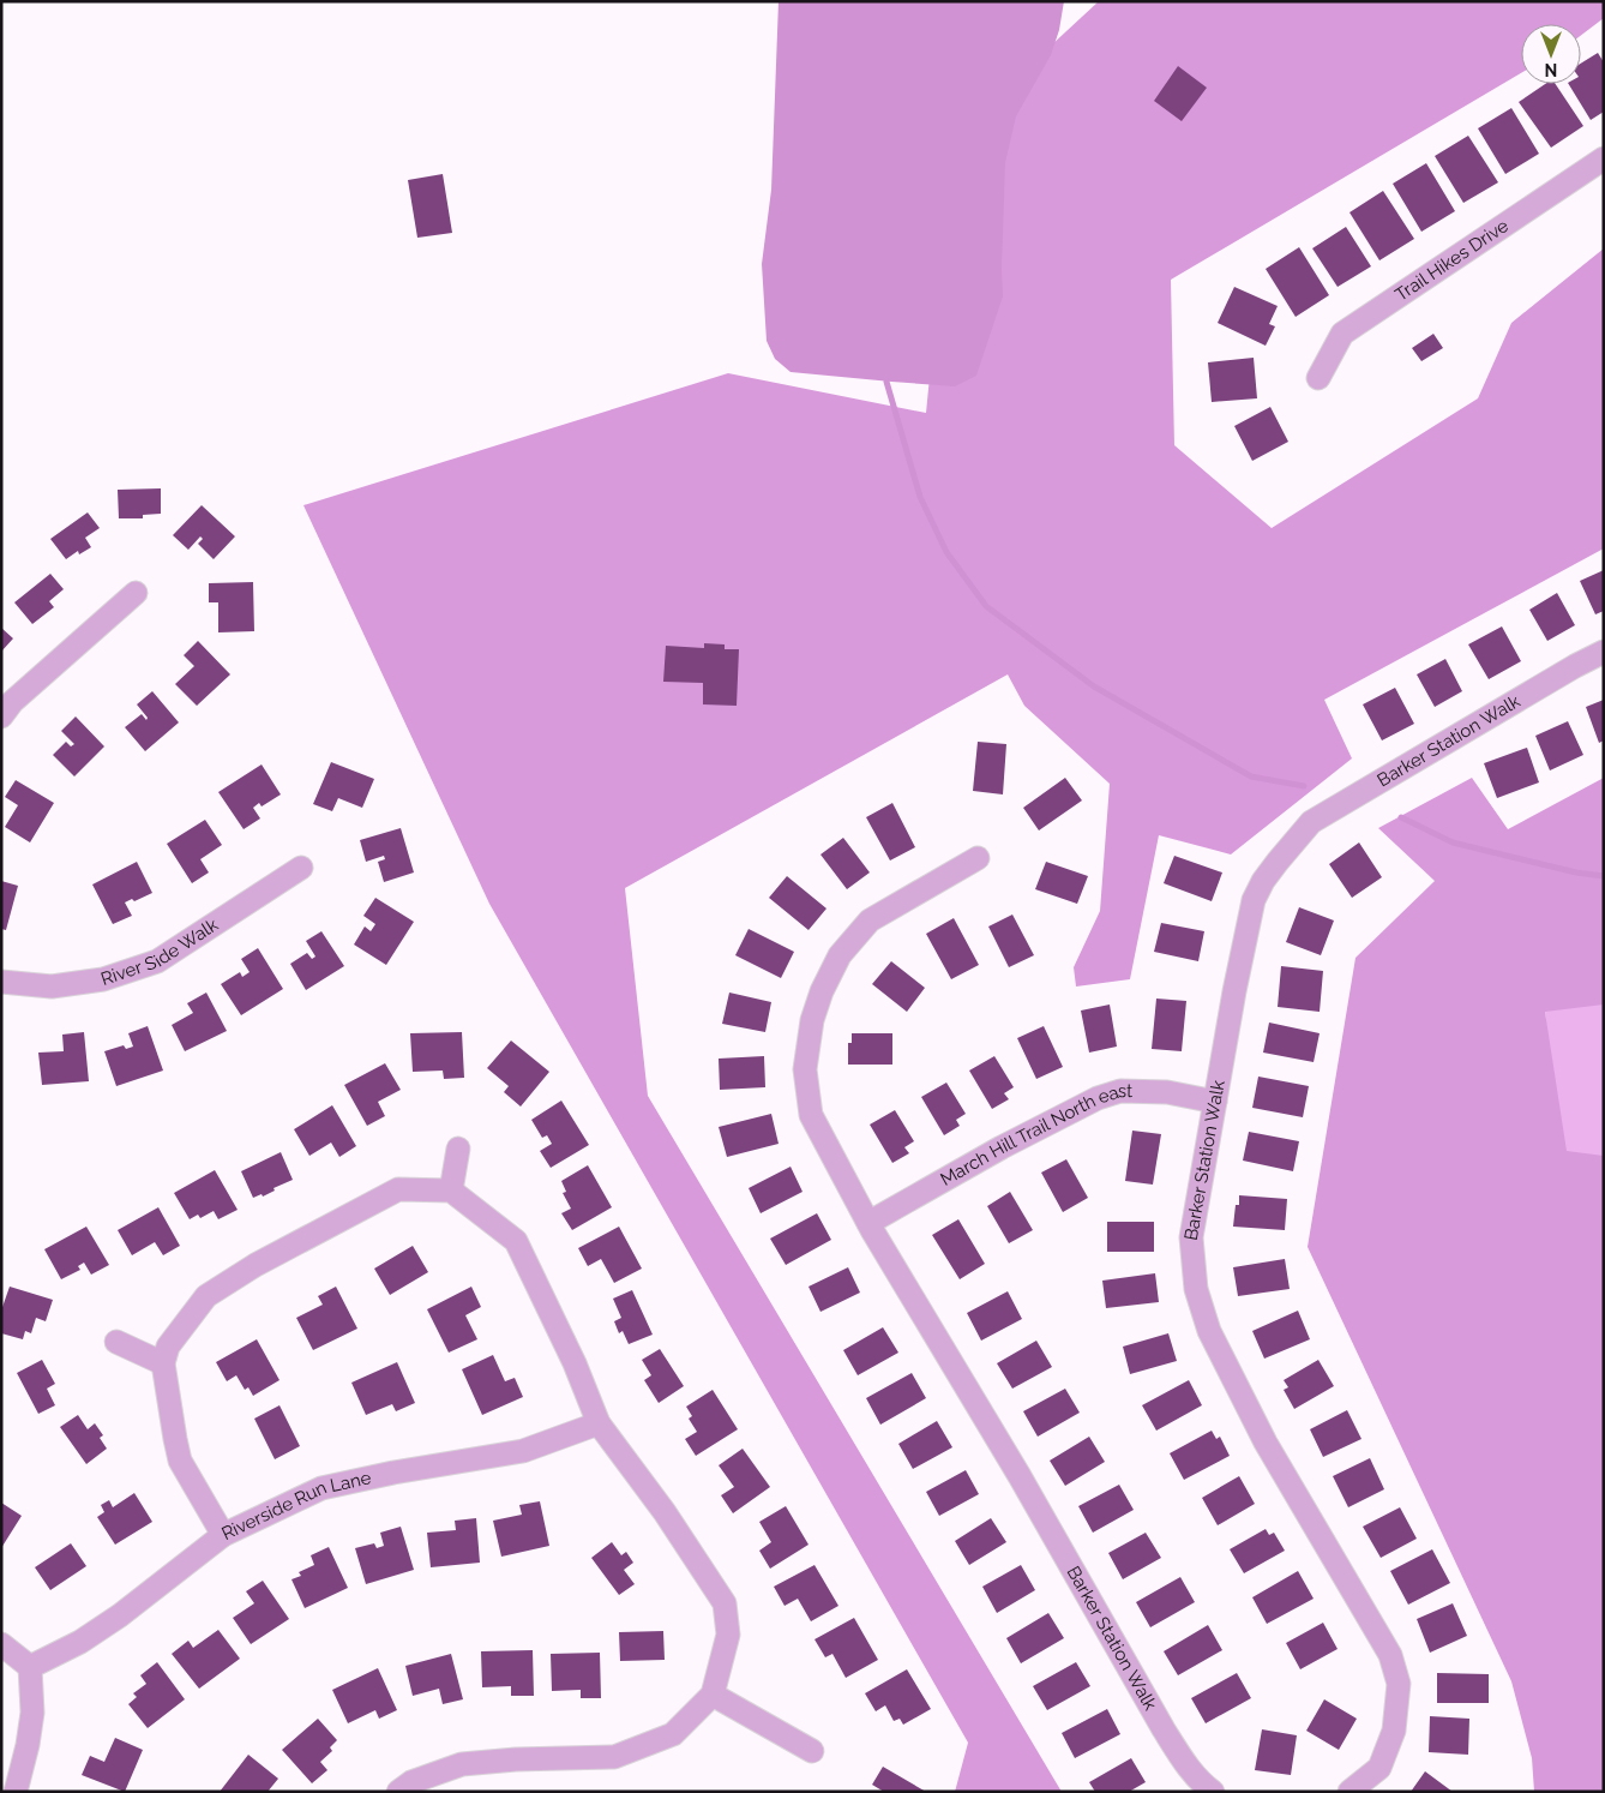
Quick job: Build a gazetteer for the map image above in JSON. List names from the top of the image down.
{
  "streets": {
    "street": [
      "Trail Hikes Drive",
      "Barker Station Walk",
      "River Side Walk",
      "March Hill Trail North east",
      "Riverside Run Lane"
    ]
  },
  "crossings": [
    ["Barker Station Walk", "March Hill Trail North east"]
  ],
  "north": "bottom"
}
